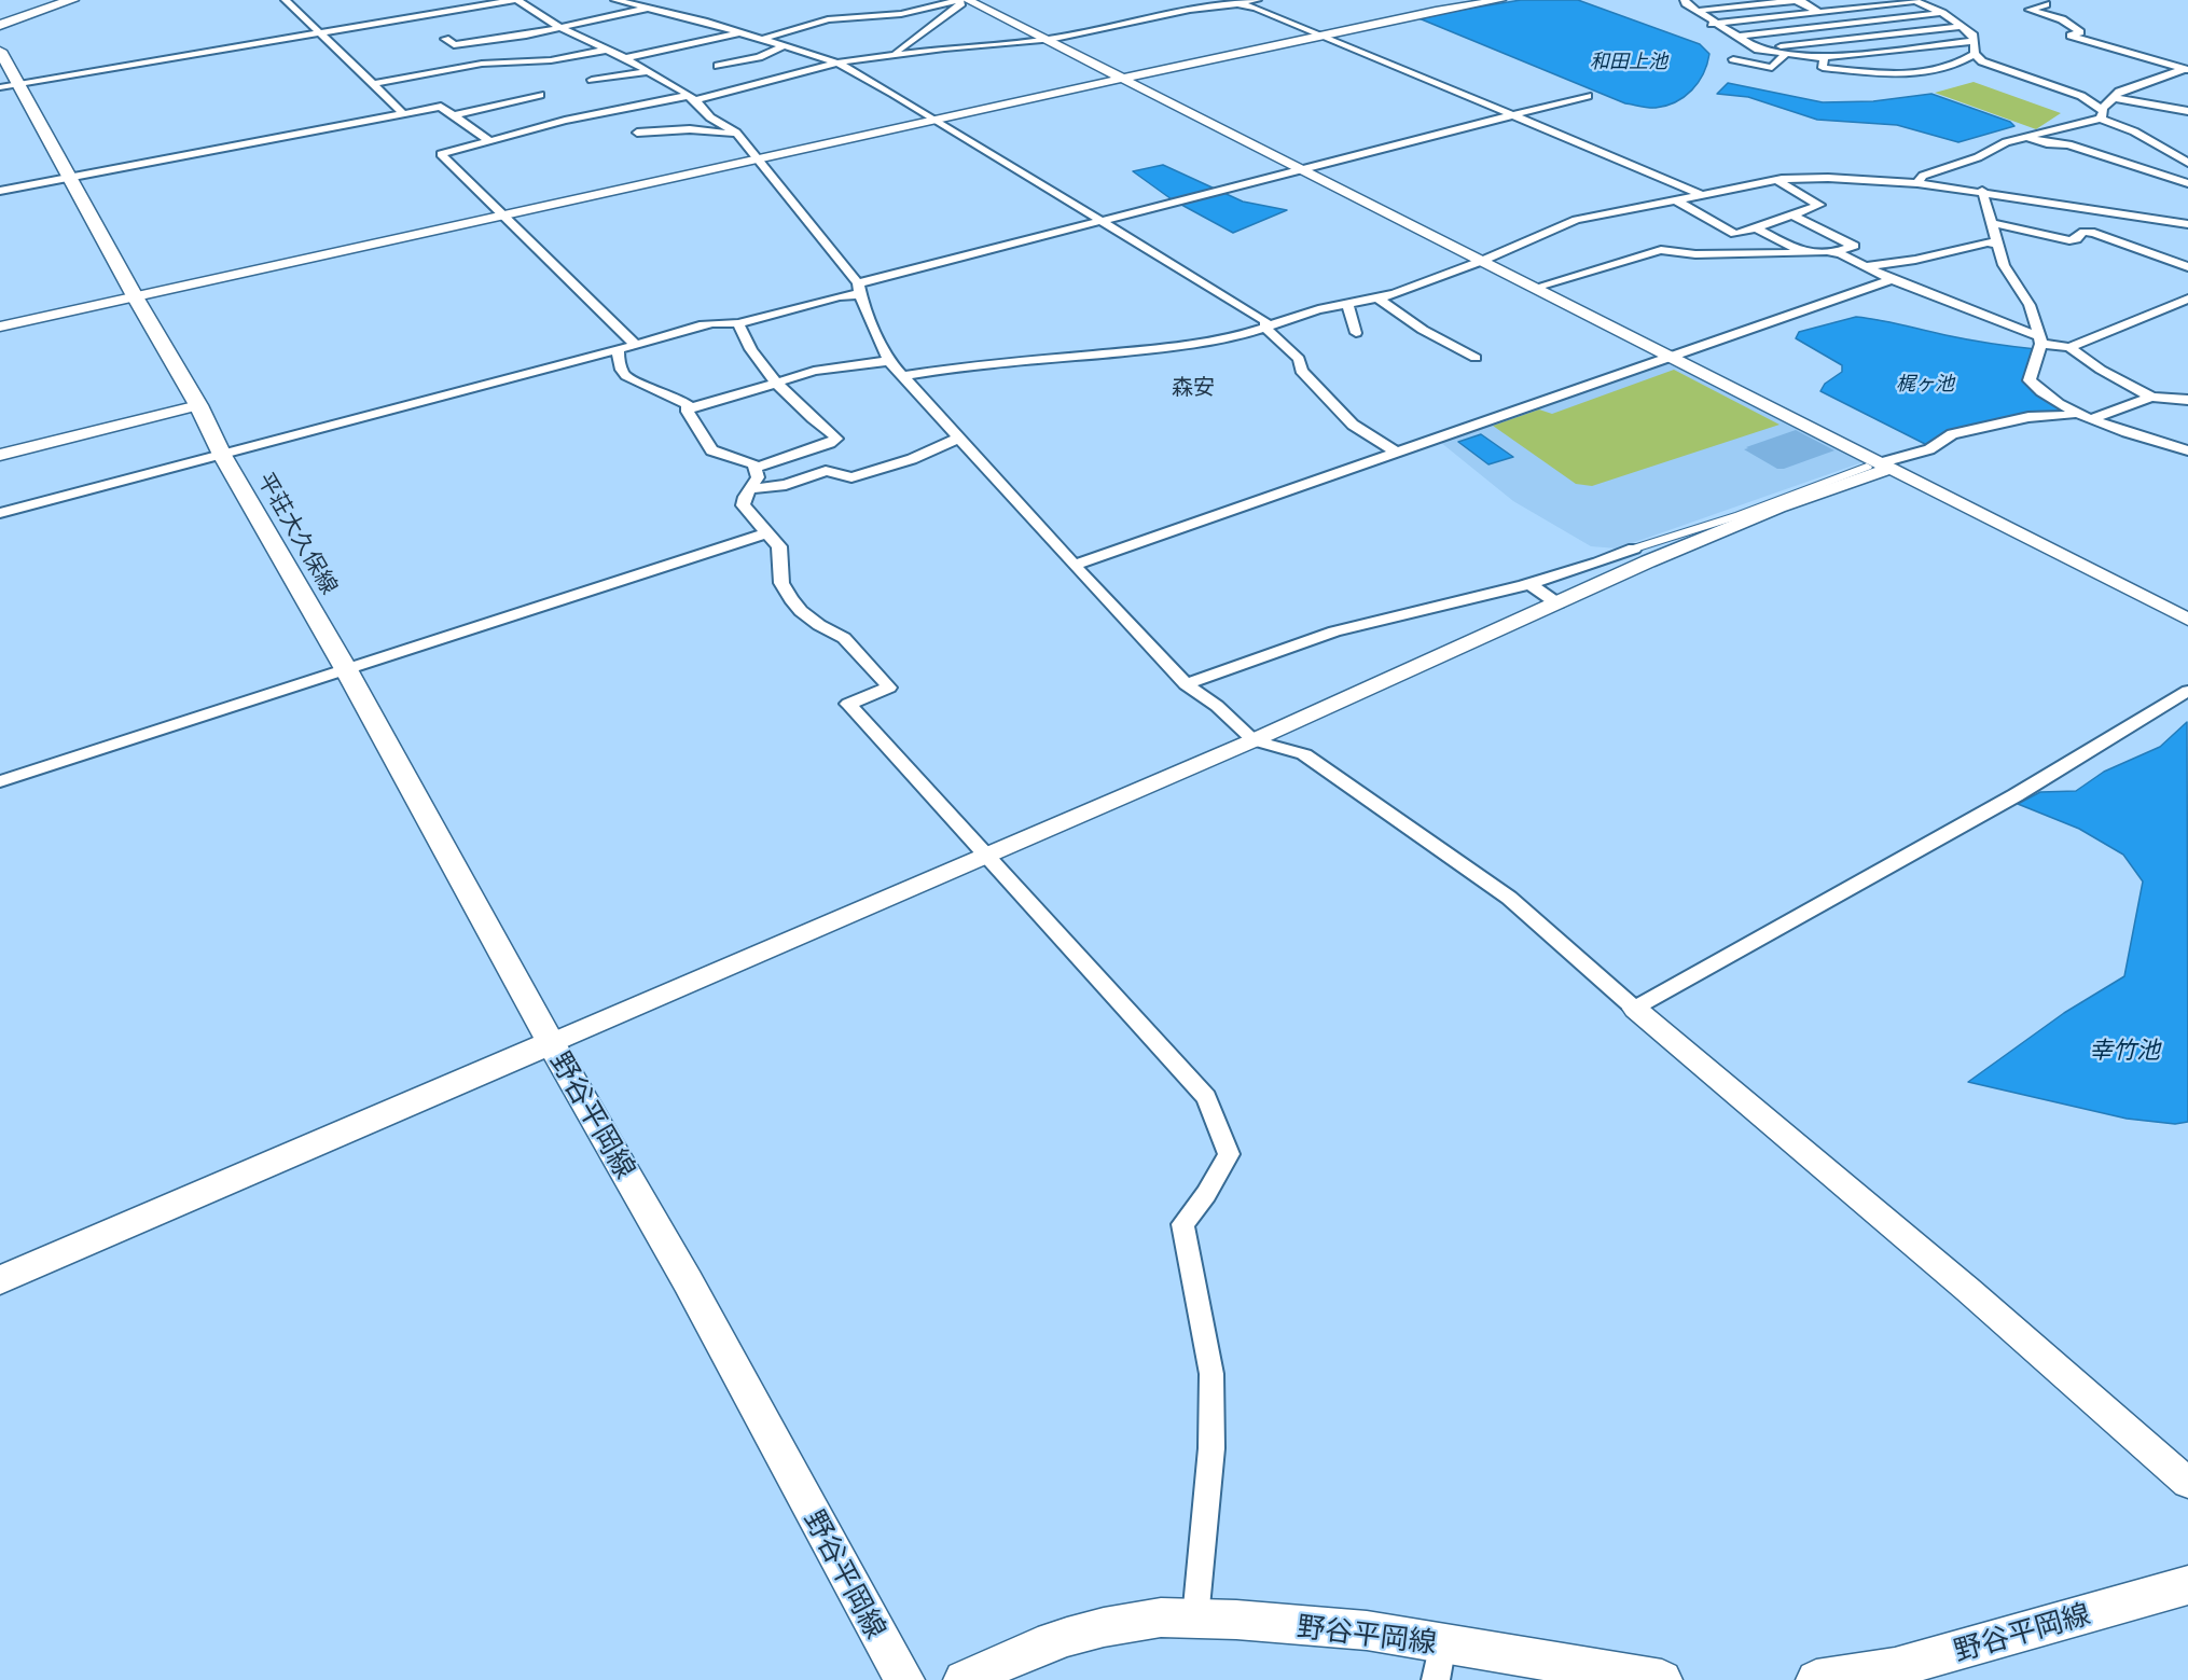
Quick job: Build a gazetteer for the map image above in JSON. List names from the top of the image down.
{
  "streets": {
    "main road": ["平荘大久保線", "野谷平岡線"]
  },
  "crossings": [
    ["平荘大久保線", "野谷平岡線"]
  ],
  "districts": ["森安"],
  "water": ["和田上池", "梶ヶ池", "幸竹池"]
}
